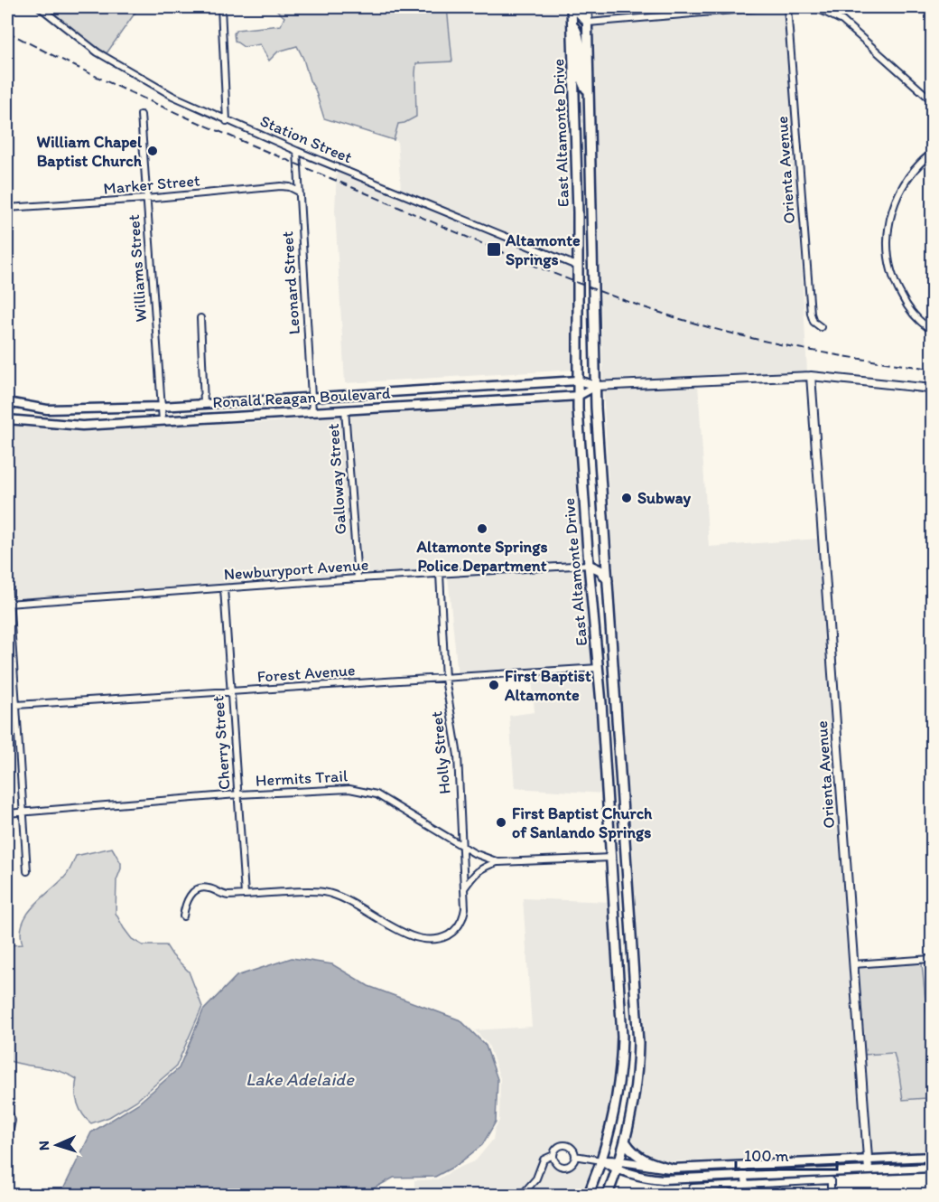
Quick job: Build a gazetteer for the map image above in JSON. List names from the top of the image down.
{
  "streets": {
    "main road": ["East Altamonte Drive", "Ronald Reagan Boulevard"],
    "street": [
      "Station Street",
      "Orienta Avenue",
      "Marker Street",
      "Williams Street",
      "Leonard Street",
      "Galloway Street",
      "Newburyport Avenue",
      "Forest Avenue",
      "Cherry Street",
      "Holly Street",
      "Hermits Trail"
    ]
  },
  "crossings": [
    ["East Altamonte Drive", "Station Street"],
    ["East Altamonte Drive", "Ronald Reagan Boulevard"],
    ["East Altamonte Drive", "Newburyport Avenue"],
    ["East Altamonte Drive", "Forest Avenue"],
    ["East Altamonte Drive", "Hermits Trail"],
    ["Station Street", "Leonard Street"],
    ["Orienta Avenue", "Ronald Reagan Boulevard"],
    ["Marker Street", "Williams Street"],
    ["Marker Street", "Leonard Street"],
    ["Williams Street", "Ronald Reagan Boulevard"],
    ["Leonard Street", "Ronald Reagan Boulevard"],
    ["Ronald Reagan Boulevard", "Galloway Street"],
    ["Galloway Street", "Newburyport Avenue"],
    ["Newburyport Avenue", "Cherry Street"],
    ["Newburyport Avenue", "Holly Street"],
    ["Forest Avenue", "Cherry Street"],
    ["Forest Avenue", "Holly Street"],
    ["Cherry Street", "Holly Street"],
    ["Cherry Street", "Hermits Trail"],
    ["Holly Street", "Hermits Trail"]
  ],
  "water": ["Lake Adelaide"],
  "places": {
    "other": [
      "William Chapel Baptist Church",
      "Subway",
      "Altamonte Springs Police Department",
      "First Baptist Altamonte",
      "First Baptist Church of Sanlando Springs"
    ],
    "transit": ["Altamonte Springs"]
  },
  "scale_bar": "100 m",
  "north": "left"
}
